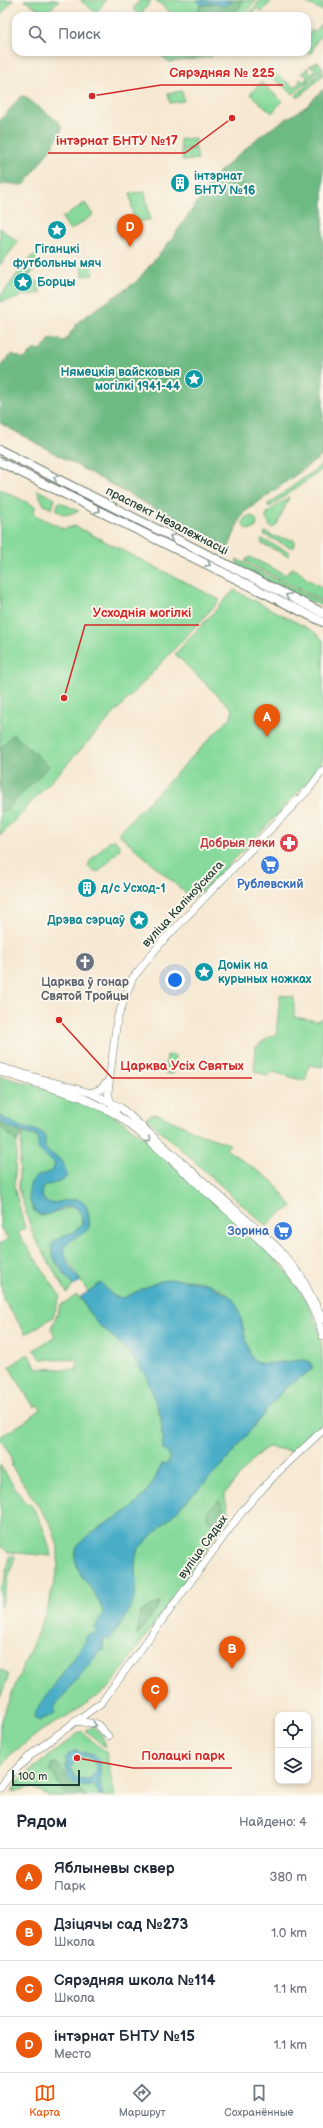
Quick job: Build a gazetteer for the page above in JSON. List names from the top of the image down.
{
  "streets": {
    "main road": ["праспект Незалежнасці", "вуліца Каліноўскага", "вуліца Сядых"]
  },
  "places": {
    "other": [
      "Сярэдняя № 225",
      "інтэрнат БНТУ №17",
      "Усходнія могілкі",
      "Царква Усіх Святых",
      "Полацкі парк"
    ],
    "building": ["інтэрнат БНТУ №16", "д/с Усход-1"],
    "place": [
      "Гіганцкі футбольны мяч",
      "Борцы",
      "Нямецкія вайсковыя могілкі 1941-44",
      "Дрэва сэрцаў",
      "Домік на курыных ножках"
    ],
    "pharmacy": ["Добрыя леки"],
    "supermarket": ["Рублевский", "Зорина"],
    "church": ["Царква ў гонар Святой Тройцы"]
  },
  "scale_bar": "100 m",
  "page": {
    "search": "Поиск",
    "pins": [
      "D",
      "A",
      "B",
      "C"
    ],
    "scale": "100 m",
    "heading": ["Рядом", "Найдено: 4"],
    "list": [
      {
        "mark": "A",
        "name": "Яблыневы сквер",
        "note": "Парк",
        "value": "380 m"
      },
      {
        "mark": "B",
        "name": "Дзіцячы сад №273",
        "note": "Школа",
        "value": "1.0 km"
      },
      {
        "mark": "C",
        "name": "Сярэдняя школа №114",
        "note": "Школа",
        "value": "1.1 km"
      },
      {
        "mark": "D",
        "name": "інтэрнат БНТУ №15",
        "note": "Место",
        "value": "1.1 km"
      }
    ],
    "nav": ["Карта", "Маршрут", "Сохранённые"]
  }
}
